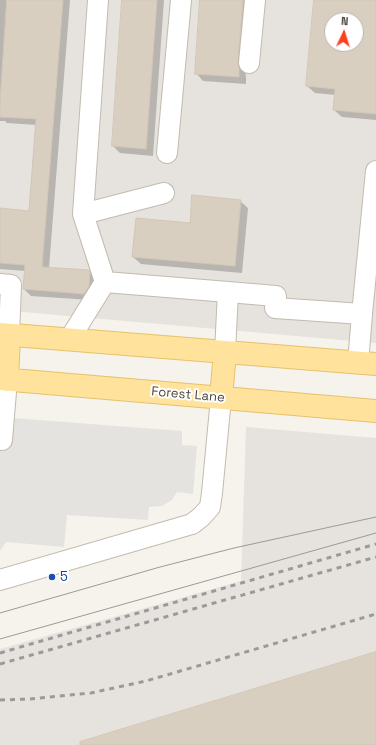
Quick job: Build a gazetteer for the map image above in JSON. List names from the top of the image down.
{
  "streets": {
    "main road": ["Forest Lane"]
  },
  "places": ["5"],
  "north": "top"
}
